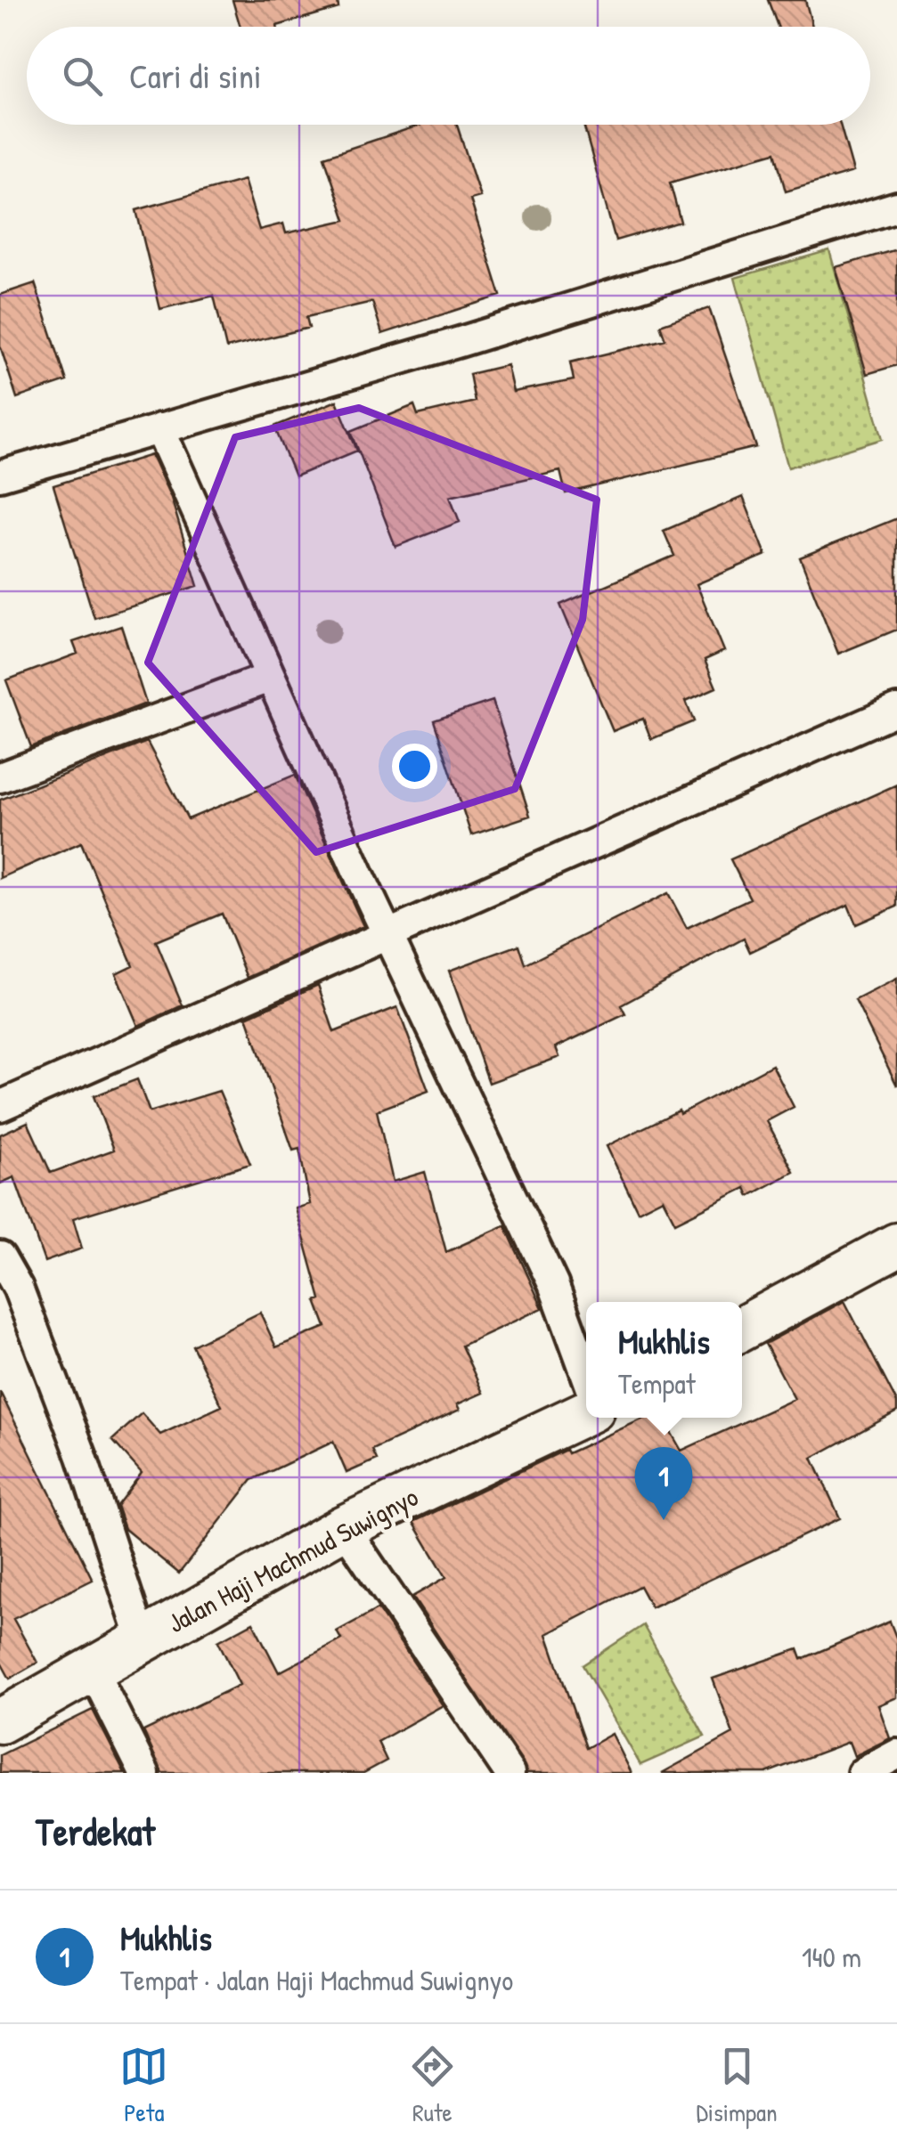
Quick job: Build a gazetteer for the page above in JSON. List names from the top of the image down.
{
  "streets": {
    "street": ["Jalan Haji Machmud Suwignyo"]
  },
  "page": {
    "search": "Cari di sini",
    "popup": ["Mukhlis", "Tempat"],
    "pins": "1",
    "heading": "Terdekat",
    "list": [
      {
        "mark": "1",
        "name": "Mukhlis",
        "note": "Tempat · Jalan Haji Machmud Suwignyo",
        "value": "140 m"
      }
    ],
    "nav": ["Peta", "Rute", "Disimpan"]
  }
}
